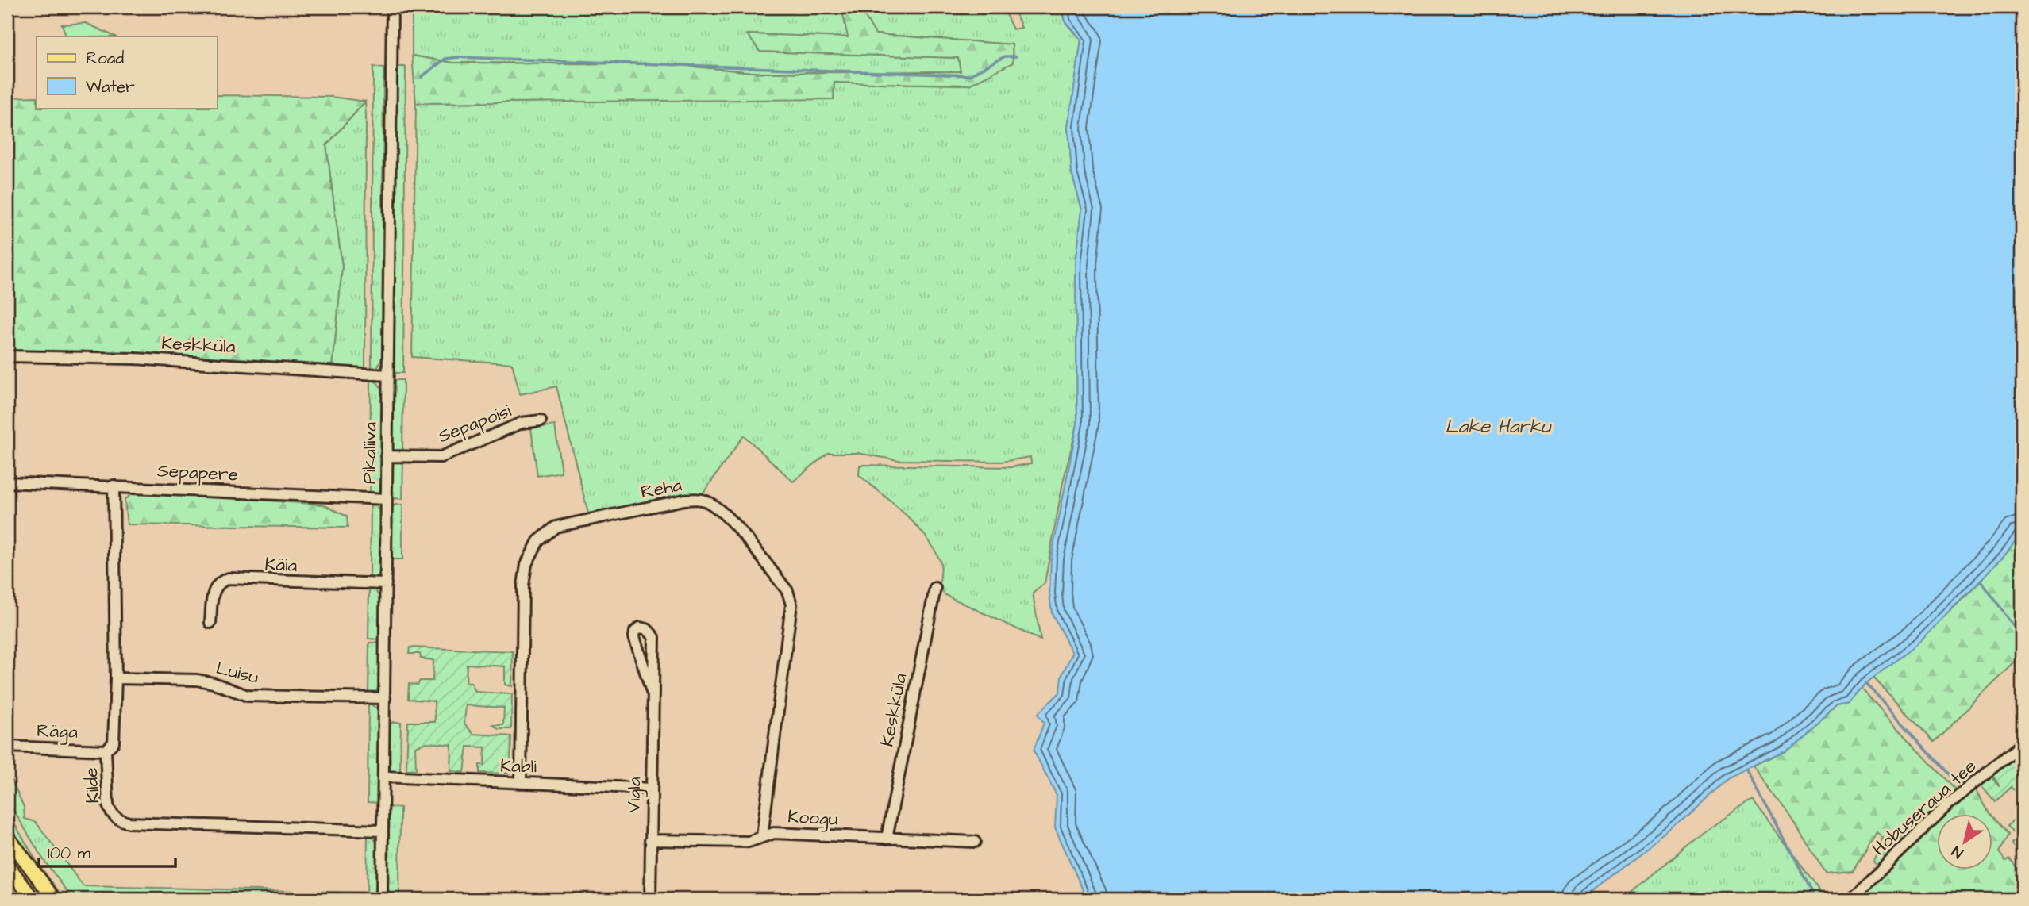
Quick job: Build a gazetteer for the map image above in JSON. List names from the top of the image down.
{
  "streets": {
    "street": [
      "Keskküla",
      "Sepapoisi",
      "Pikaliiva",
      "Sepapere",
      "Reha",
      "Käia",
      "Luisu",
      "Räga",
      "Kabli",
      "Kilde",
      "Vigla",
      "Hobuseraua tee",
      "Koogu"
    ]
  },
  "crossings": [
    ["Keskküla", "Pikaliiva"],
    ["Keskküla", "Koogu"],
    ["Sepapoisi", "Pikaliiva"],
    ["Pikaliiva", "Sepapere"],
    ["Pikaliiva", "Käia"],
    ["Pikaliiva", "Luisu"],
    ["Pikaliiva", "Kabli"],
    ["Pikaliiva", "Kilde"],
    ["Sepapere", "Kilde"],
    ["Reha", "Kabli"],
    ["Reha", "Koogu"],
    ["Luisu", "Kilde"],
    ["Räga", "Kilde"],
    ["Kabli", "Vigla"],
    ["Vigla", "Koogu"]
  ],
  "water": ["Lake Harku"],
  "legend": ["Road", "Water"],
  "scale_bar": "100 m",
  "north": "bottom left"
}
